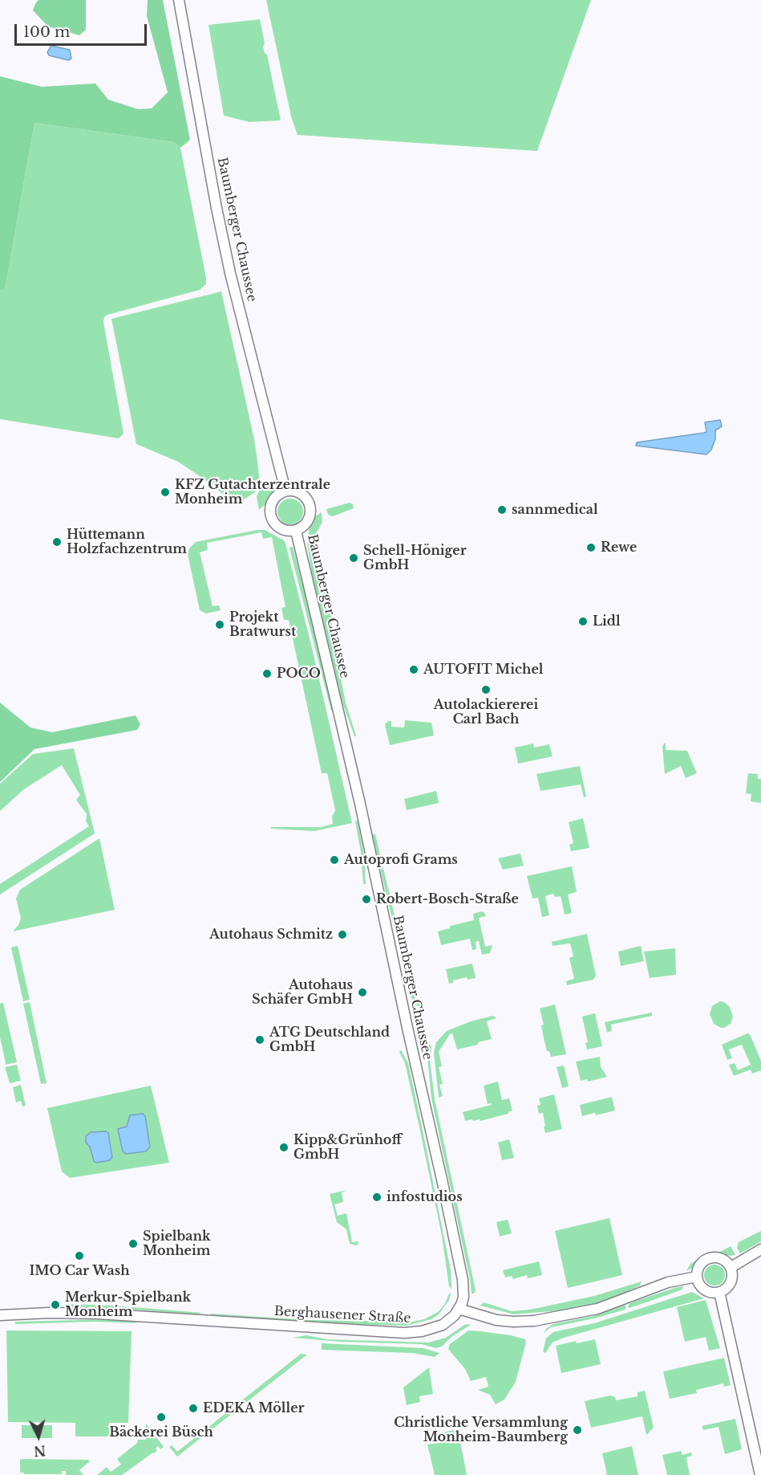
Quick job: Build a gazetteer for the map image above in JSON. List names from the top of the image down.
{
  "streets": {
    "street": ["Baumberger Chaussee", "Berghausener Straße"]
  },
  "crossings": [
    ["Baumberger Chaussee", "Berghausener Straße"]
  ],
  "places": [
    "KFZ Gutachterzentrale Monheim",
    "sannmedical",
    "Hüttemann Holzfachzentrum",
    "Rewe",
    "Schell-Höniger GmbH",
    "Lidl",
    "Projekt Bratwurst",
    "AUTOFIT Michel",
    "POCO",
    "Autolackiererei Carl Bach",
    "Autoprofi Grams",
    "Robert-Bosch-Straße",
    "Autohaus Schmitz",
    "Autohaus Schäfer GmbH",
    "ATG Deutschland GmbH",
    "Kipp&Grünhoff GmbH",
    "infostudios",
    "Spielbank Monheim",
    "IMO Car Wash",
    "Merkur-Spielbank Monheim",
    "EDEKA Möller",
    "Bäckerei Büsch",
    "Christliche Versammlung Monheim-Baumberg"
  ],
  "scale_bar": "100 m",
  "north": "bottom"
}
